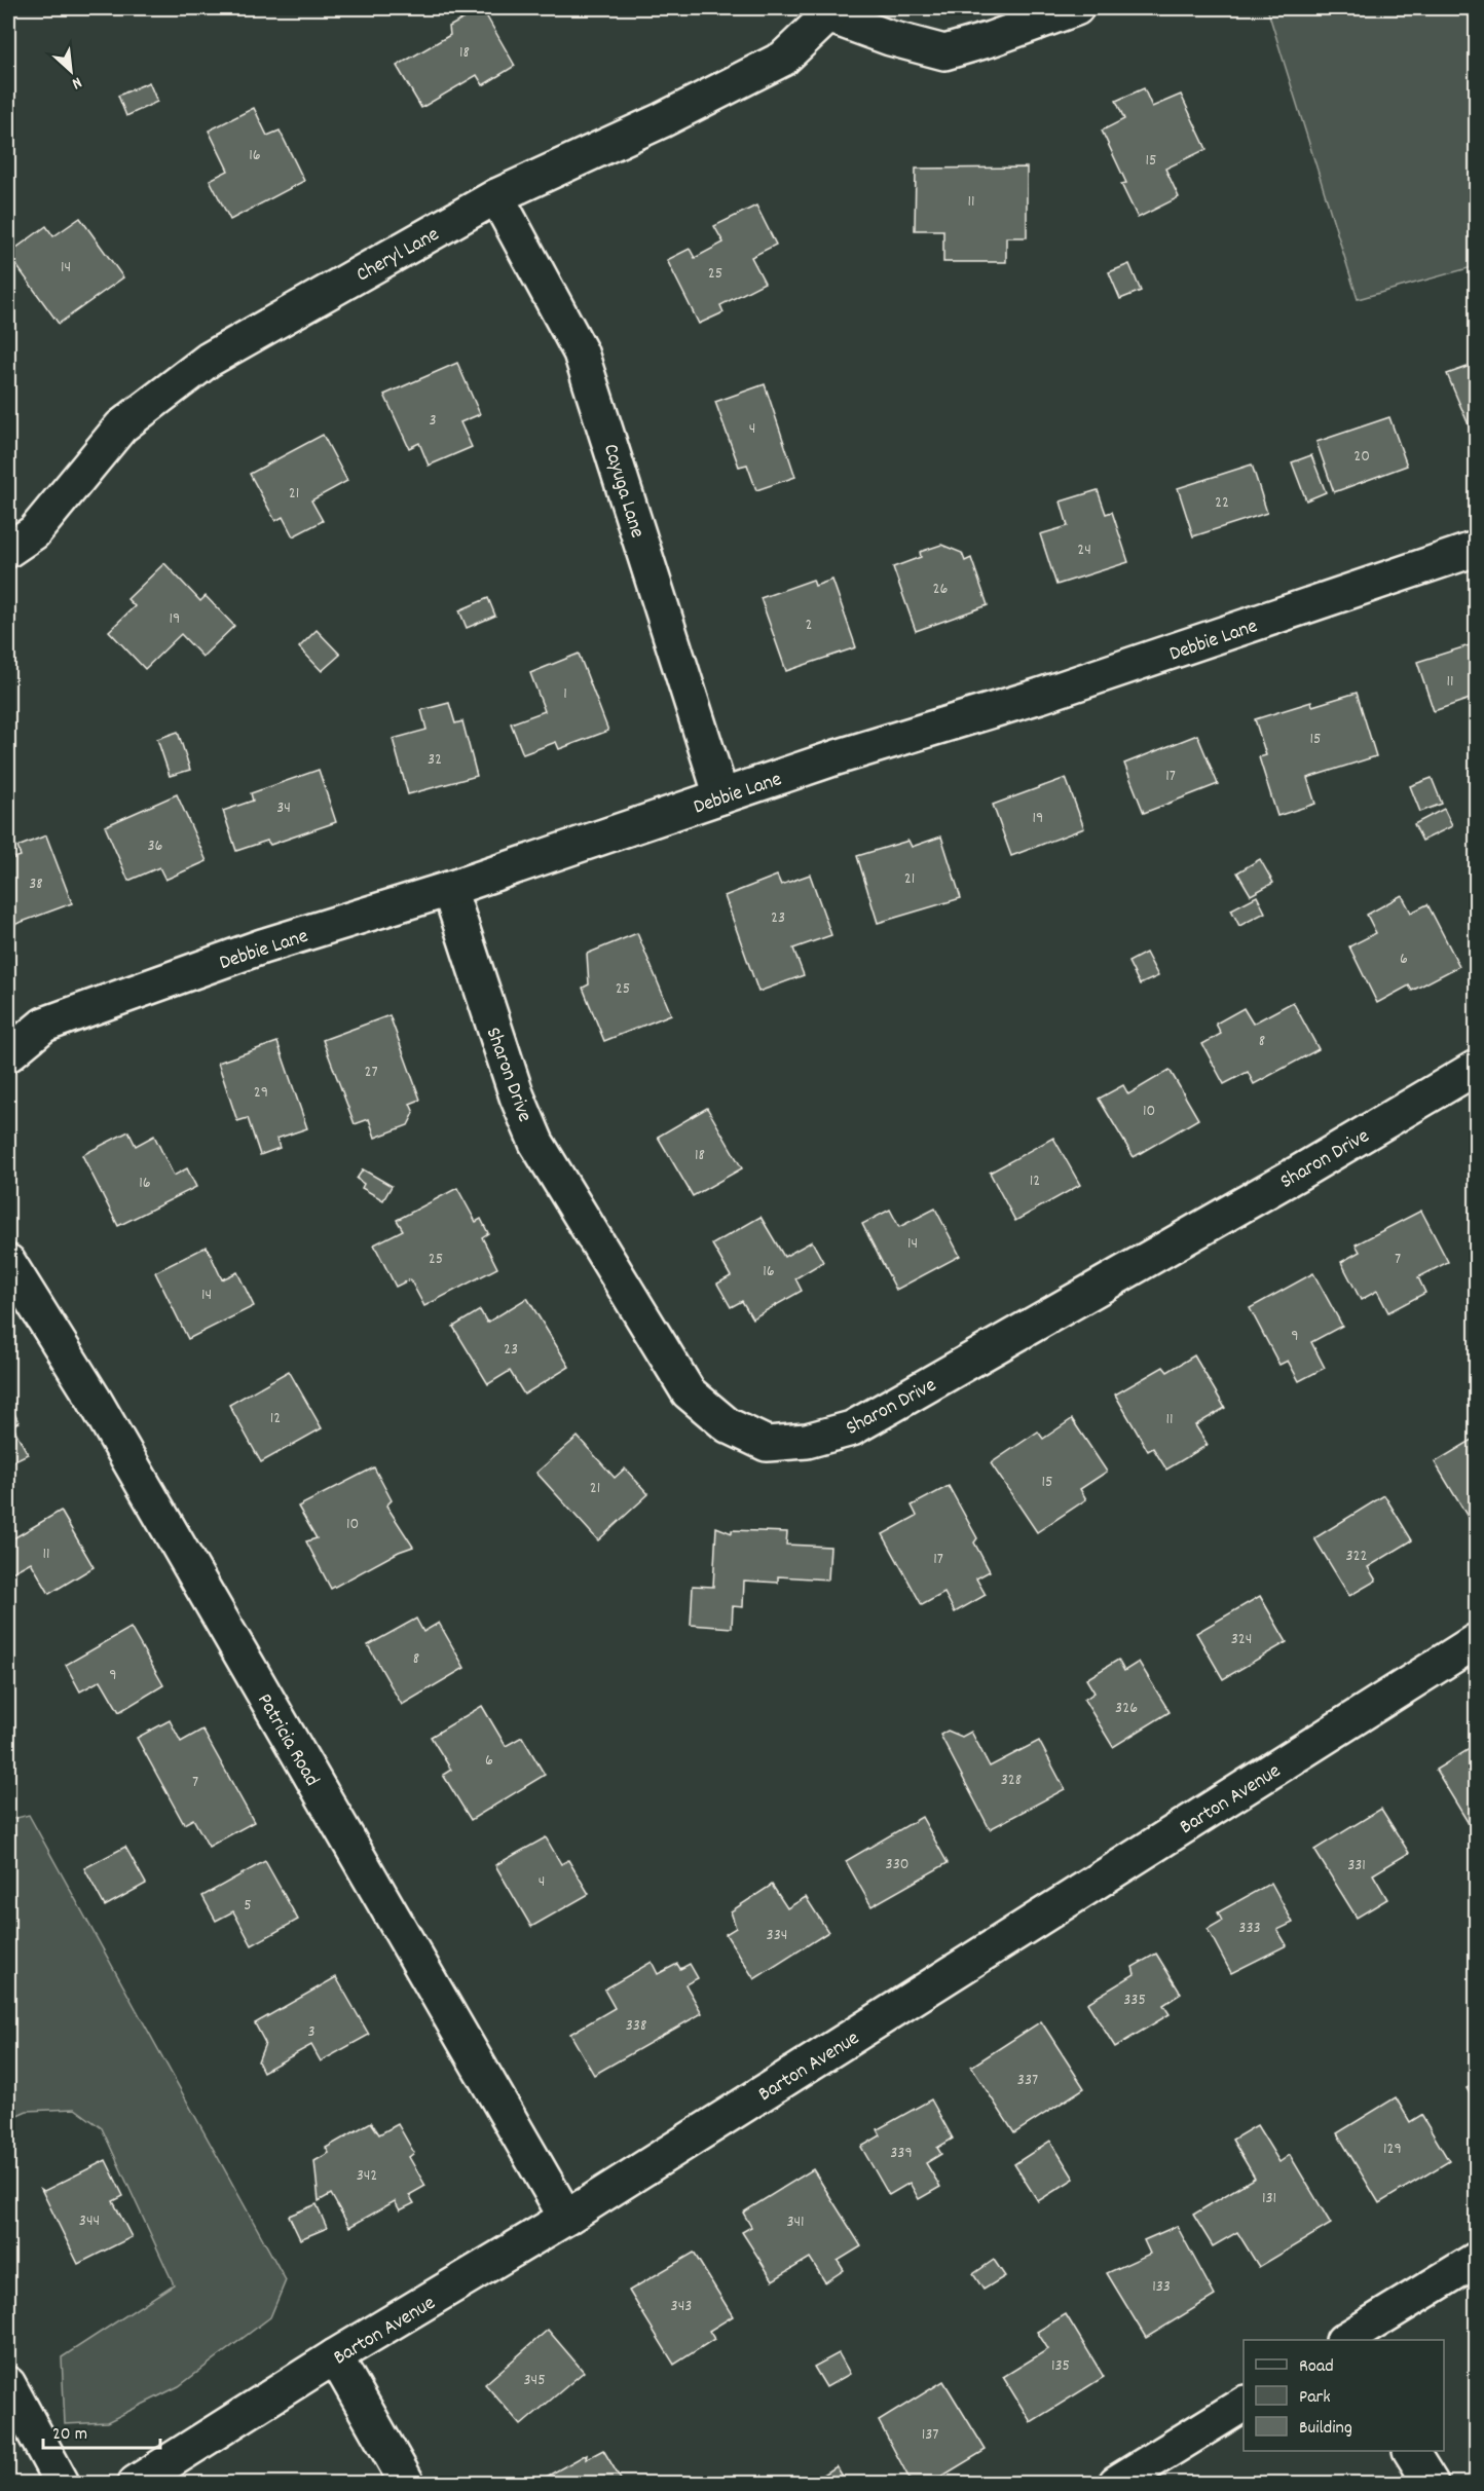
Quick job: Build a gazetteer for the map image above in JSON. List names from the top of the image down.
{
  "streets": {
    "street": [
      "Cheryl Lane",
      "Cayuga Lane",
      "Debbie Lane",
      "Sharon Drive",
      "Patricia Road",
      "Barton Avenue"
    ]
  },
  "crossings": [
    ["Cheryl Lane", "Cayuga Lane"],
    ["Cayuga Lane", "Debbie Lane"],
    ["Debbie Lane", "Sharon Drive"],
    ["Patricia Road", "Barton Avenue"]
  ],
  "house_numbers": [
    "18",
    "16",
    "15",
    "11",
    "14",
    "25",
    "3",
    "4",
    "20",
    "21",
    "22",
    "24",
    "26",
    "19",
    "2",
    "11",
    "1",
    "15",
    "32",
    "17",
    "34",
    "19",
    "36",
    "21",
    "38",
    "23",
    "6",
    "25",
    "8",
    "27",
    "29",
    "10",
    "18",
    "12",
    "16",
    "14",
    "25",
    "7",
    "16",
    "14",
    "9",
    "23",
    "12",
    "11",
    "15",
    "21",
    "10",
    "11",
    "322",
    "17",
    "324",
    "8",
    "9",
    "326",
    "6",
    "328",
    "7",
    "330",
    "331",
    "4",
    "5",
    "333",
    "334",
    "335",
    "338",
    "3",
    "337",
    "129",
    "339",
    "342",
    "131",
    "344",
    "341",
    "133",
    "343",
    "135",
    "345",
    "137"
  ],
  "legend": ["Road", "Park", "Building"],
  "scale_bar": "20 m",
  "north": "bottom right"
}
